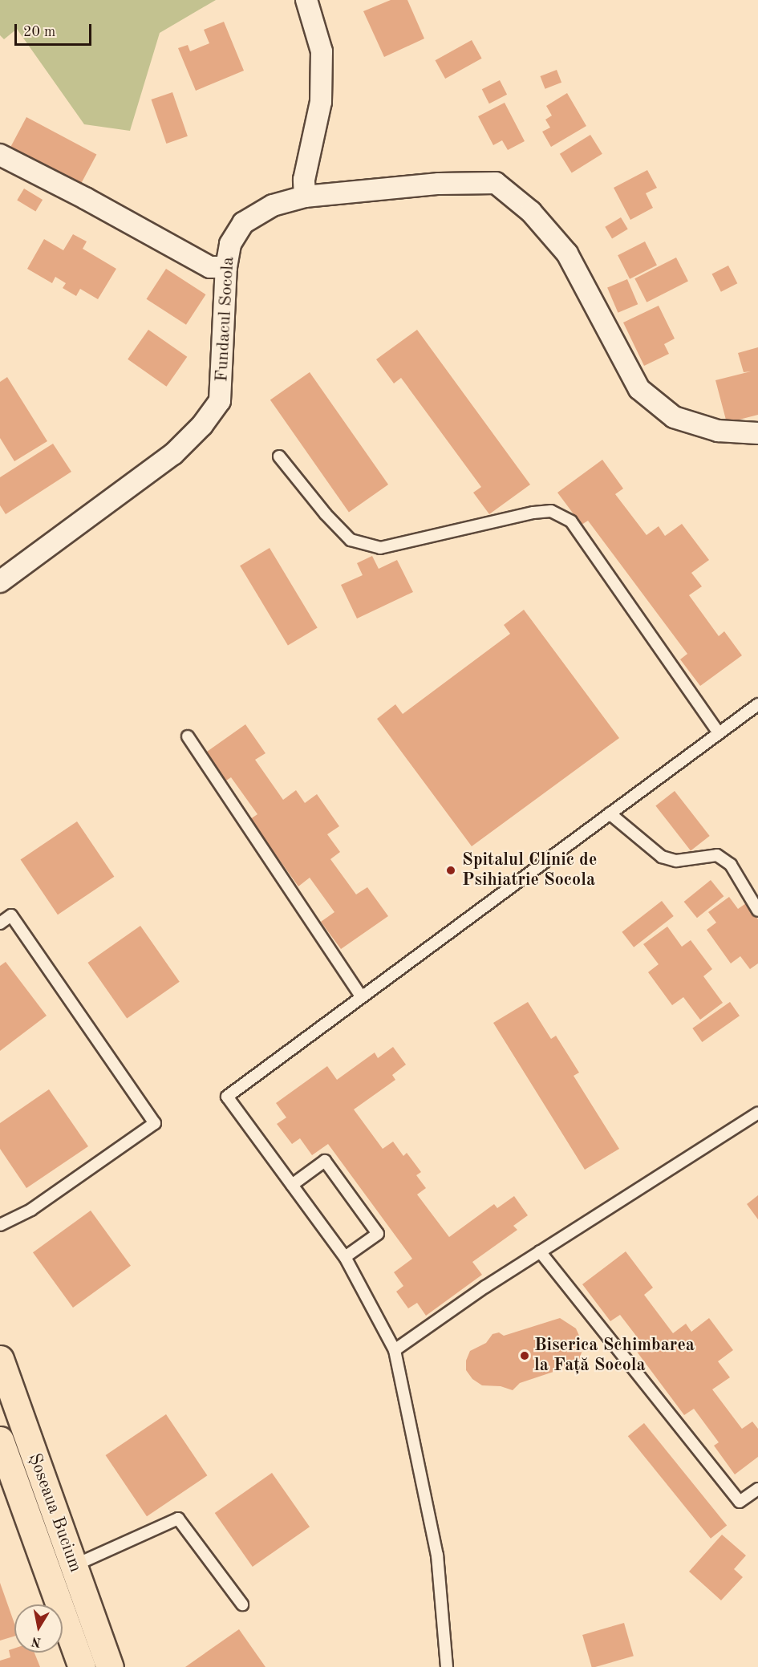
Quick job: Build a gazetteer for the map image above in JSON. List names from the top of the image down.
{
  "streets": {
    "main road": ["Șoseaua Bucium"],
    "street": ["Fundacul Socola"]
  },
  "places": ["Spitalul Clinic de Psihiatrie Socola", "Biserica Schimbarea la Față Socola"],
  "scale_bar": "20 m",
  "north": "bottom"
}
